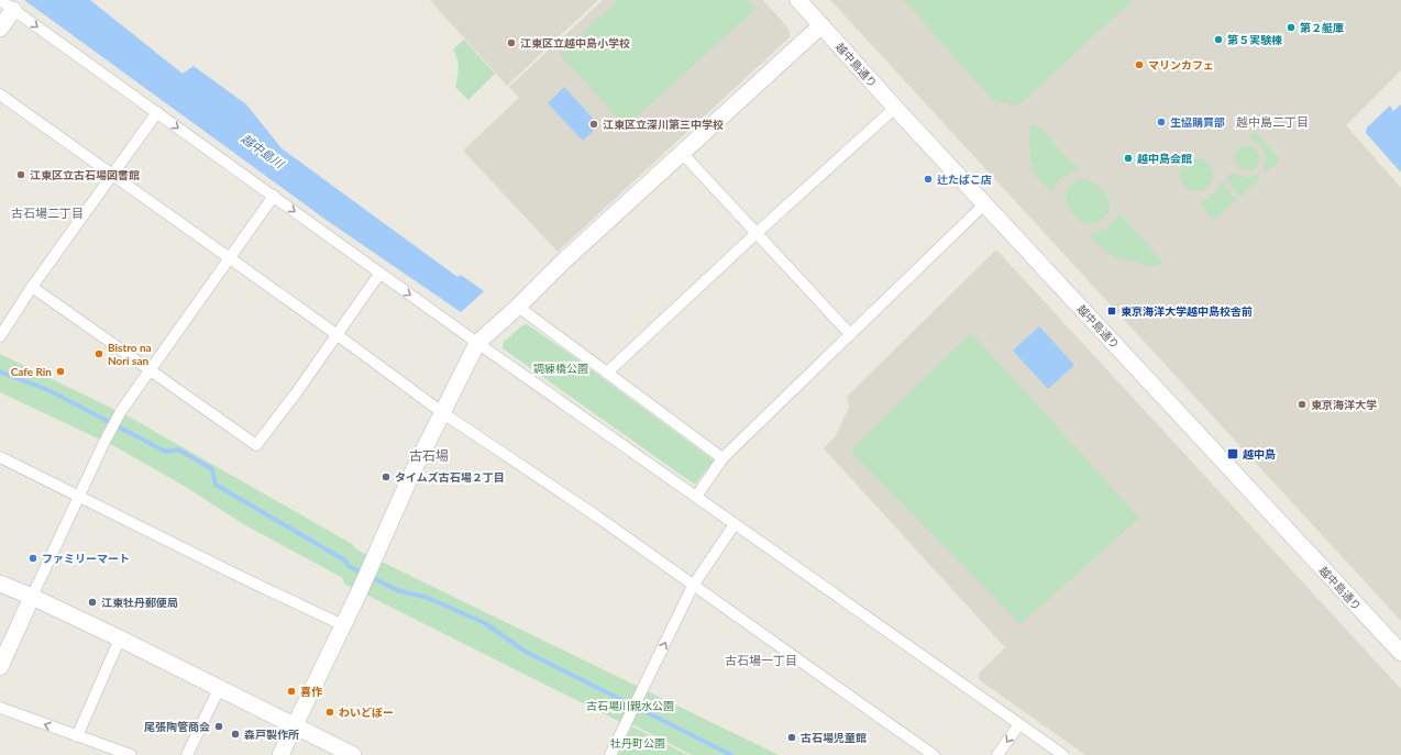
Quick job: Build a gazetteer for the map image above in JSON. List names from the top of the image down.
{
  "streets": {
    "street": ["越中島通り"]
  },
  "districts": [
    "越中島二丁目",
    "古石場二丁目",
    "古石場",
    "古石場一丁目"
  ],
  "water": ["越中島川"],
  "parks": ["調練橋公園", "古石場川親水公園", "牡丹町公園"],
  "places": {
    "other": [
      "第２艇庫",
      "第５実験棟",
      "江東区立越中島小学校",
      "マリンカフェ",
      "生協購買部",
      "江東区立深川第三中学校",
      "越中島会館",
      "江東区立古石場図書館",
      "辻たばこ店",
      "Bistro na Nori san",
      "Cafe Rin",
      "東京海洋大学",
      "タイムズ古石場２丁目",
      "ファミリーマート",
      "江東牡丹郵便局",
      "喜作",
      "わいどぼー",
      "尾張陶管商会",
      "森戸製作所",
      "古石場児童館"
    ],
    "transit": ["東京海洋大学越中島校舎前", "越中島"]
  }
}
